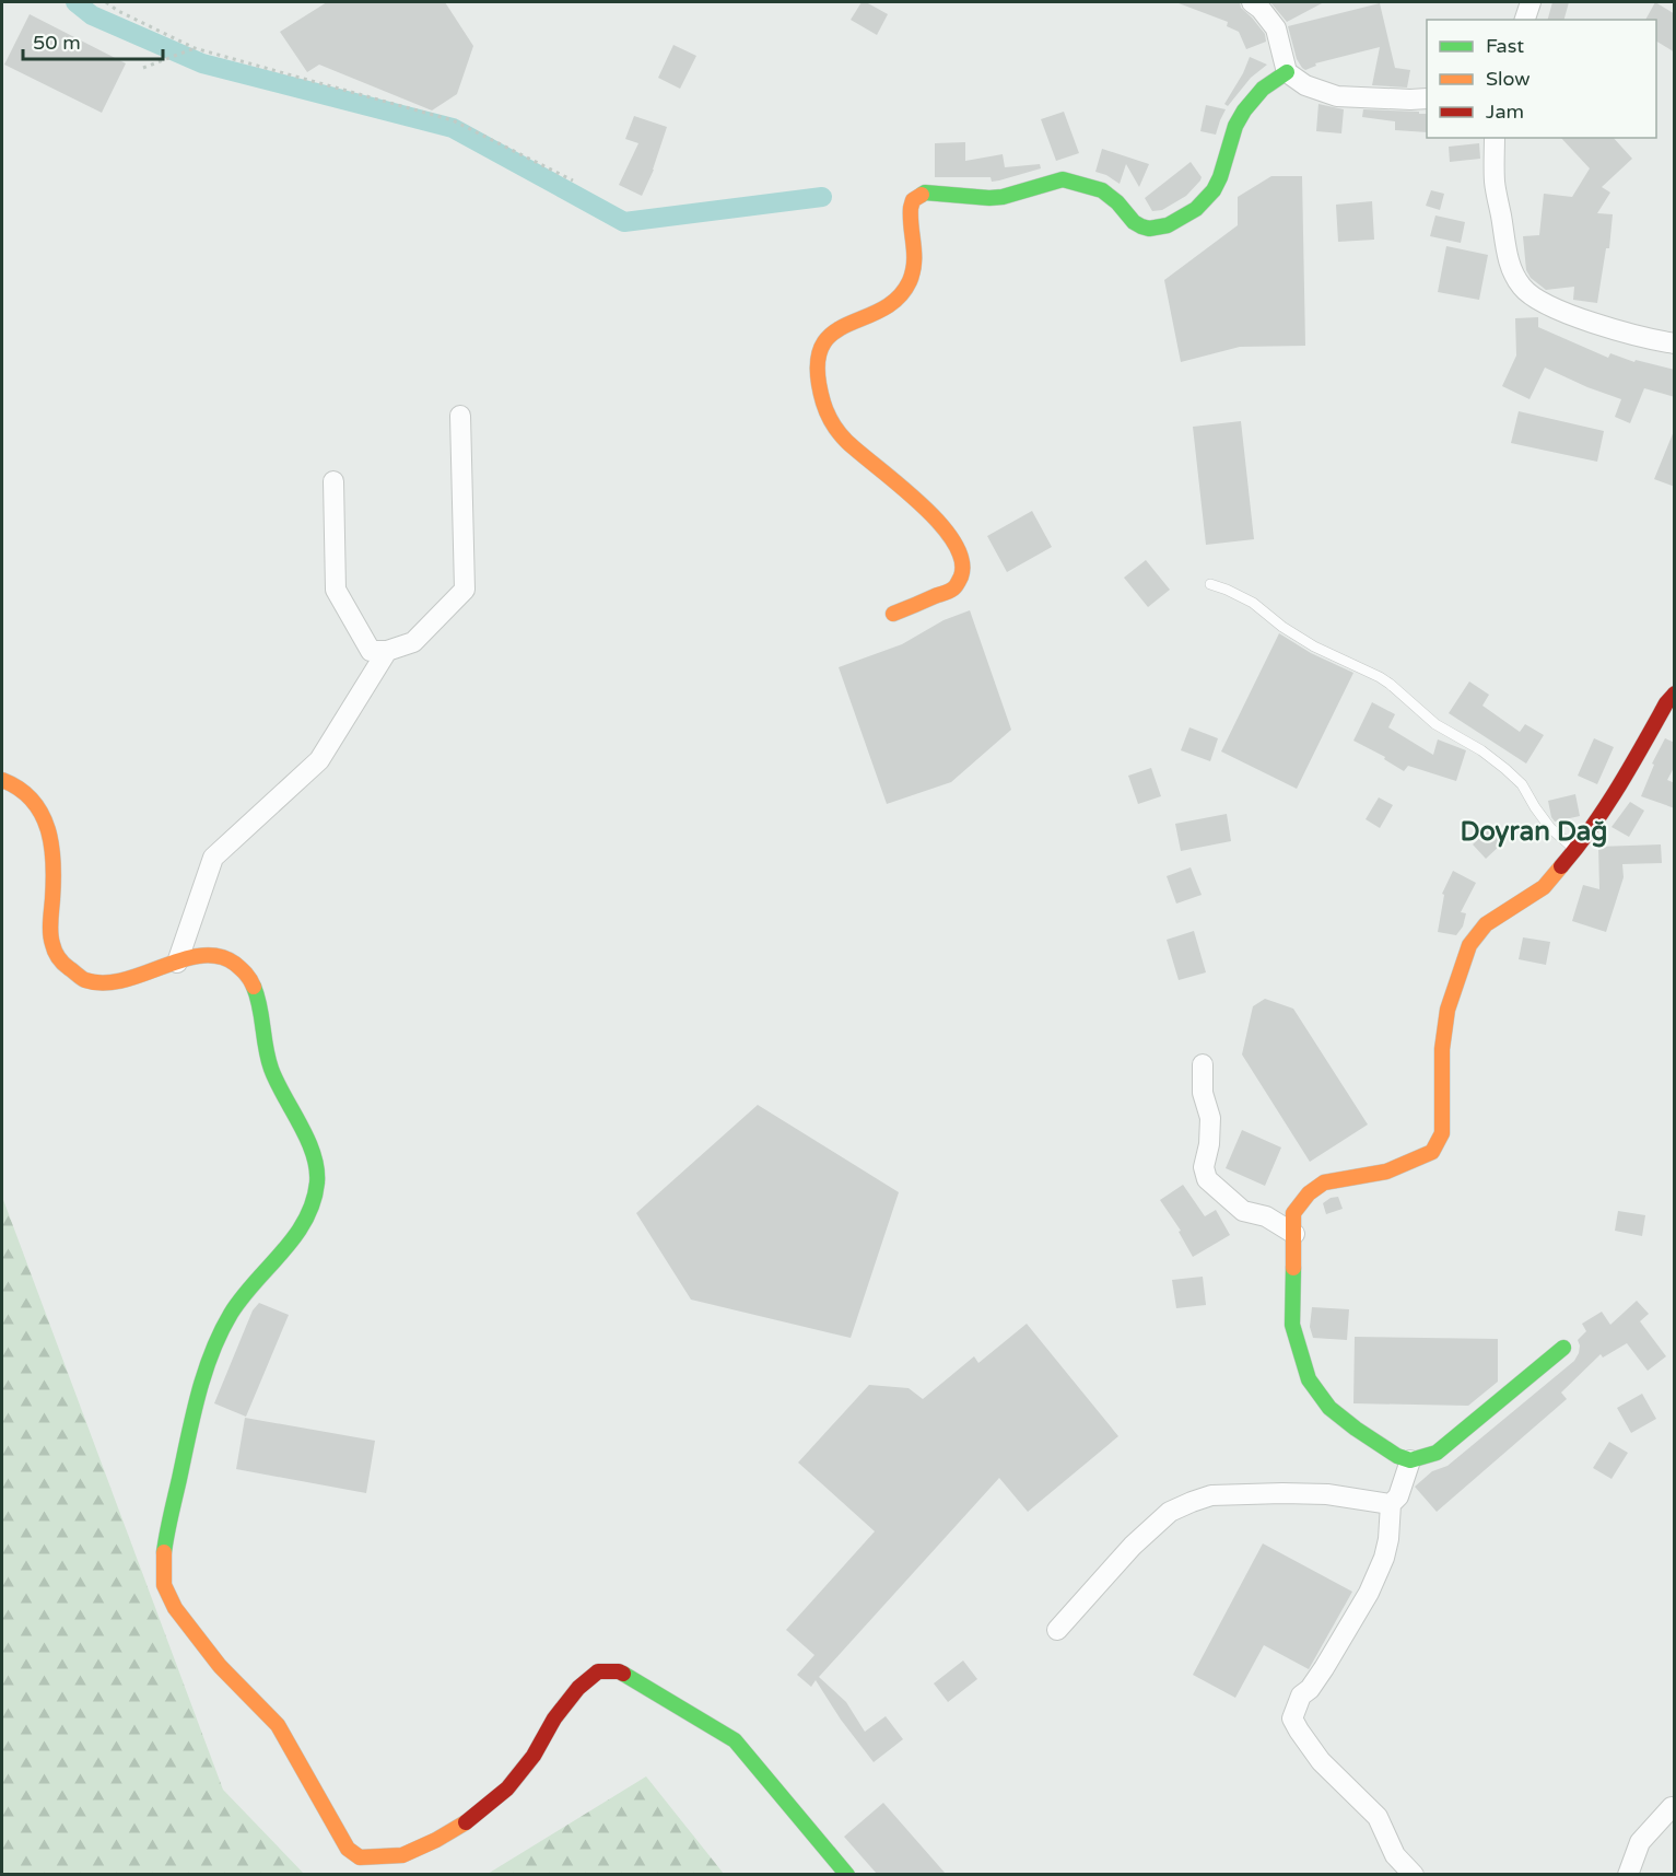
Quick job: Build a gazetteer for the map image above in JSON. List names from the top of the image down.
{
  "districts": ["Doyran Dağ"],
  "legend": ["Fast", "Slow", "Jam"],
  "scale_bar": "50 m"
}
